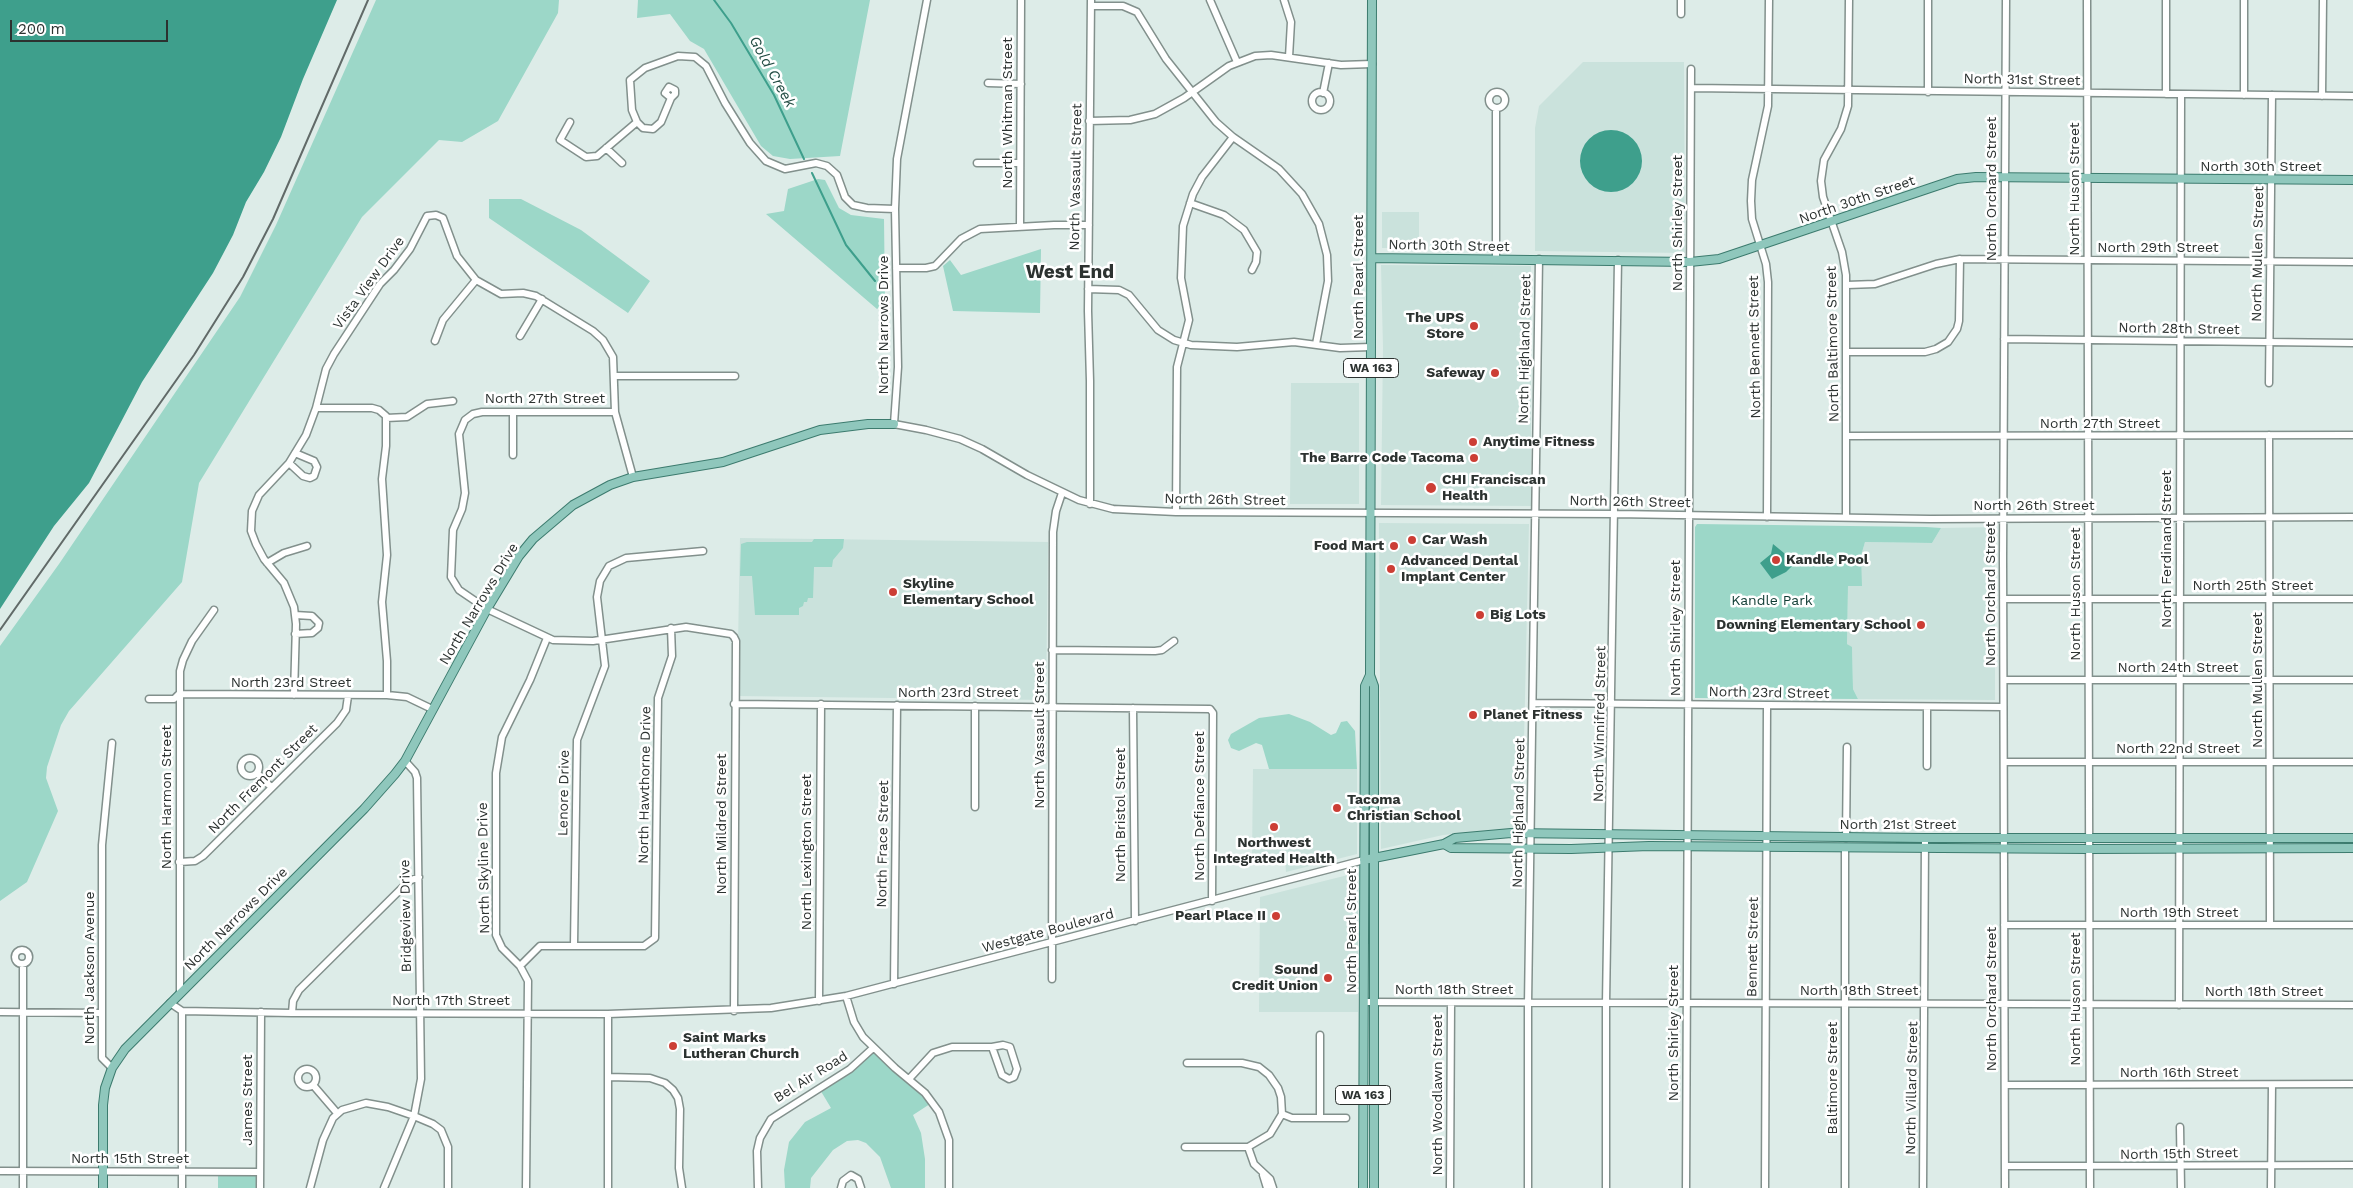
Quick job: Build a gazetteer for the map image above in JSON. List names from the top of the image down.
{
  "streets": {
    "main road": [
      "North 30th Street",
      "North Pearl Street",
      "North Narrows Drive",
      "WA 163",
      "North 21st Street"
    ],
    "street": [
      "North 31st Street",
      "North Whitman Street",
      "North Vassault Street",
      "North Orchard Street",
      "North Huson Street",
      "North Shirley Street",
      "North 29th Street",
      "North Mullen Street",
      "Vista View Drive",
      "North 28th Street",
      "North Baltimore Street",
      "North Bennett Street",
      "North Highland Street",
      "North 27th Street",
      "North 26th Street",
      "North Ferdinand Street",
      "North 25th Street",
      "North 24th Street",
      "North 23rd Street",
      "North Winnifred Street",
      "North 22nd Street",
      "North Fremont Street",
      "North Hawthorne Drive",
      "Lenore Drive",
      "North Harmon Street",
      "North Defiance Street",
      "North Bristol Street",
      "North Mildred Street",
      "North Frace Street",
      "North Lexington Street",
      "North Skyline Drive",
      "North 19th Street",
      "Bridgeview Drive",
      "Westgate Boulevard",
      "Bennett Street",
      "North Jackson Avenue",
      "North 18th Street",
      "North 17th Street",
      "North 16th Street",
      "Bel Air Road",
      "Baltimore Street",
      "North Villard Street",
      "North Woodlawn Street",
      "James Street",
      "North 15th Street"
    ]
  },
  "crossings": [
    ["North 31st Street", "North Orchard Street"],
    ["North 31st Street", "North Huson Street"],
    ["North 31st Street", "North Shirley Street"],
    ["North 31st Street", "North Mullen Street"],
    ["North 31st Street", "North Baltimore Street"],
    ["North 31st Street", "North Bennett Street"],
    ["North 31st Street", "North Ferdinand Street"],
    ["North 30th Street", "North Orchard Street"],
    ["North 30th Street", "North Huson Street"],
    ["North 30th Street", "North Shirley Street"],
    ["North 30th Street", "North Mullen Street"],
    ["North 30th Street", "North Pearl Street"],
    ["North 30th Street", "North Baltimore Street"],
    ["North 30th Street", "North Bennett Street"],
    ["North 30th Street", "North Highland Street"],
    ["North 30th Street", "North Ferdinand Street"],
    ["North 30th Street", "North Winnifred Street"],
    ["North Vassault Street", "North 26th Street"],
    ["North Vassault Street", "North 23rd Street"],
    ["North Vassault Street", "Westgate Boulevard"],
    ["North Orchard Street", "North 29th Street"],
    ["North Orchard Street", "North 28th Street"],
    ["North Orchard Street", "North 27th Street"],
    ["North Orchard Street", "North 26th Street"],
    ["North Orchard Street", "North 25th Street"],
    ["North Orchard Street", "North 24th Street"],
    ["North Orchard Street", "North 23rd Street"],
    ["North Orchard Street", "North 22nd Street"],
    ["North Orchard Street", "North 21st Street"],
    ["North Orchard Street", "North 19th Street"],
    ["North Orchard Street", "North 18th Street"],
    ["North Orchard Street", "North 16th Street"],
    ["North Orchard Street", "North 15th Street"],
    ["North Huson Street", "North 29th Street"],
    ["North Huson Street", "North 28th Street"],
    ["North Huson Street", "North 27th Street"],
    ["North Huson Street", "North 26th Street"],
    ["North Huson Street", "North 25th Street"],
    ["North Huson Street", "North 24th Street"],
    ["North Huson Street", "North 22nd Street"],
    ["North Huson Street", "North 21st Street"],
    ["North Huson Street", "North 19th Street"],
    ["North Huson Street", "North 18th Street"],
    ["North Huson Street", "North 16th Street"],
    ["North Huson Street", "North 15th Street"],
    ["North Shirley Street", "North 26th Street"],
    ["North Shirley Street", "North 23rd Street"],
    ["North Shirley Street", "North 21st Street"],
    ["North Shirley Street", "North 18th Street"],
    ["North 29th Street", "North Mullen Street"],
    ["North 29th Street", "North Baltimore Street"],
    ["North 29th Street", "North Ferdinand Street"],
    ["North Mullen Street", "North 28th Street"],
    ["North Mullen Street", "North 27th Street"],
    ["North Mullen Street", "North 26th Street"],
    ["North Mullen Street", "North 25th Street"],
    ["North Mullen Street", "North 24th Street"],
    ["North Mullen Street", "North 22nd Street"],
    ["North Mullen Street", "North 21st Street"],
    ["North Mullen Street", "North 19th Street"],
    ["North Pearl Street", "North 26th Street"],
    ["North Pearl Street", "North 21st Street"],
    ["North Pearl Street", "Westgate Boulevard"],
    ["North Pearl Street", "North 18th Street"],
    ["Vista View Drive", "North 23rd Street"],
    ["North Narrows Drive", "North 27th Street"],
    ["North Narrows Drive", "North 26th Street"],
    ["North Narrows Drive", "North 23rd Street"],
    ["North Narrows Drive", "North Harmon Street"],
    ["North Narrows Drive", "Bridgeview Drive"],
    ["North Narrows Drive", "North Jackson Avenue"],
    ["North 28th Street", "North Ferdinand Street"],
    ["North Baltimore Street", "North 27th Street"],
    ["North Baltimore Street", "North 26th Street"],
    ["North Bennett Street", "North 26th Street"],
    ["North Highland Street", "North 26th Street"],
    ["North Highland Street", "North 23rd Street"],
    ["North Highland Street", "North 21st Street"],
    ["North Highland Street", "North 18th Street"],
    ["North 27th Street", "North Ferdinand Street"],
    ["North 26th Street", "North Ferdinand Street"],
    ["North 26th Street", "North Winnifred Street"],
    ["North Ferdinand Street", "North 25th Street"],
    ["North Ferdinand Street", "North 24th Street"],
    ["North Ferdinand Street", "North 22nd Street"],
    ["North Ferdinand Street", "North 21st Street"],
    ["North Ferdinand Street", "North 19th Street"],
    ["North Ferdinand Street", "North 18th Street"],
    ["North 23rd Street", "North Winnifred Street"],
    ["North 23rd Street", "North Fremont Street"],
    ["North 23rd Street", "North Harmon Street"],
    ["North 23rd Street", "North Defiance Street"],
    ["North 23rd Street", "North Bristol Street"],
    ["North 23rd Street", "North Mildred Street"],
    ["North 23rd Street", "North Frace Street"],
    ["North 23rd Street", "North Lexington Street"],
    ["North 23rd Street", "Bennett Street"],
    ["North Winnifred Street", "North 21st Street"],
    ["North Winnifred Street", "North 18th Street"],
    ["North Fremont Street", "North Harmon Street"],
    ["North Hawthorne Drive", "Lenore Drive"],
    ["North Hawthorne Drive", "North Mildred Street"],
    ["North Defiance Street", "Westgate Boulevard"],
    ["North Bristol Street", "Westgate Boulevard"],
    ["North Mildred Street", "Westgate Boulevard"],
    ["North Mildred Street", "North 17th Street"],
    ["North 21st Street", "Westgate Boulevard"],
    ["North 21st Street", "Bennett Street"],
    ["North 21st Street", "Baltimore Street"],
    ["North 21st Street", "North Villard Street"],
    ["North Frace Street", "Westgate Boulevard"],
    ["North Lexington Street", "Westgate Boulevard"],
    ["North Skyline Drive", "North 17th Street"],
    ["Bridgeview Drive", "North 17th Street"],
    ["Westgate Boulevard", "North 17th Street"],
    ["Bennett Street", "North 18th Street"],
    ["North 18th Street", "Baltimore Street"],
    ["North 18th Street", "North Villard Street"],
    ["North 18th Street", "North Woodlawn Street"],
    ["North 17th Street", "James Street"],
    ["James Street", "North 15th Street"]
  ],
  "districts": ["West End"],
  "water": ["Gold Creek"],
  "parks": ["Kandle Park"],
  "places": [
    "The UPS Store",
    "Safeway",
    "Anytime Fitness",
    "The Barre Code Tacoma",
    "CHI Franciscan Health",
    "Car Wash",
    "Food Mart",
    "Kandle Pool",
    "Advanced Dental Implant Center",
    "Skyline Elementary School",
    "Big Lots",
    "Downing Elementary School",
    "Planet Fitness",
    "Tacoma Christian School",
    "Northwest Integrated Health",
    "Pearl Place II",
    "Sound Credit Union",
    "Saint Marks Lutheran Church"
  ],
  "scale_bar": "200 m"
}
